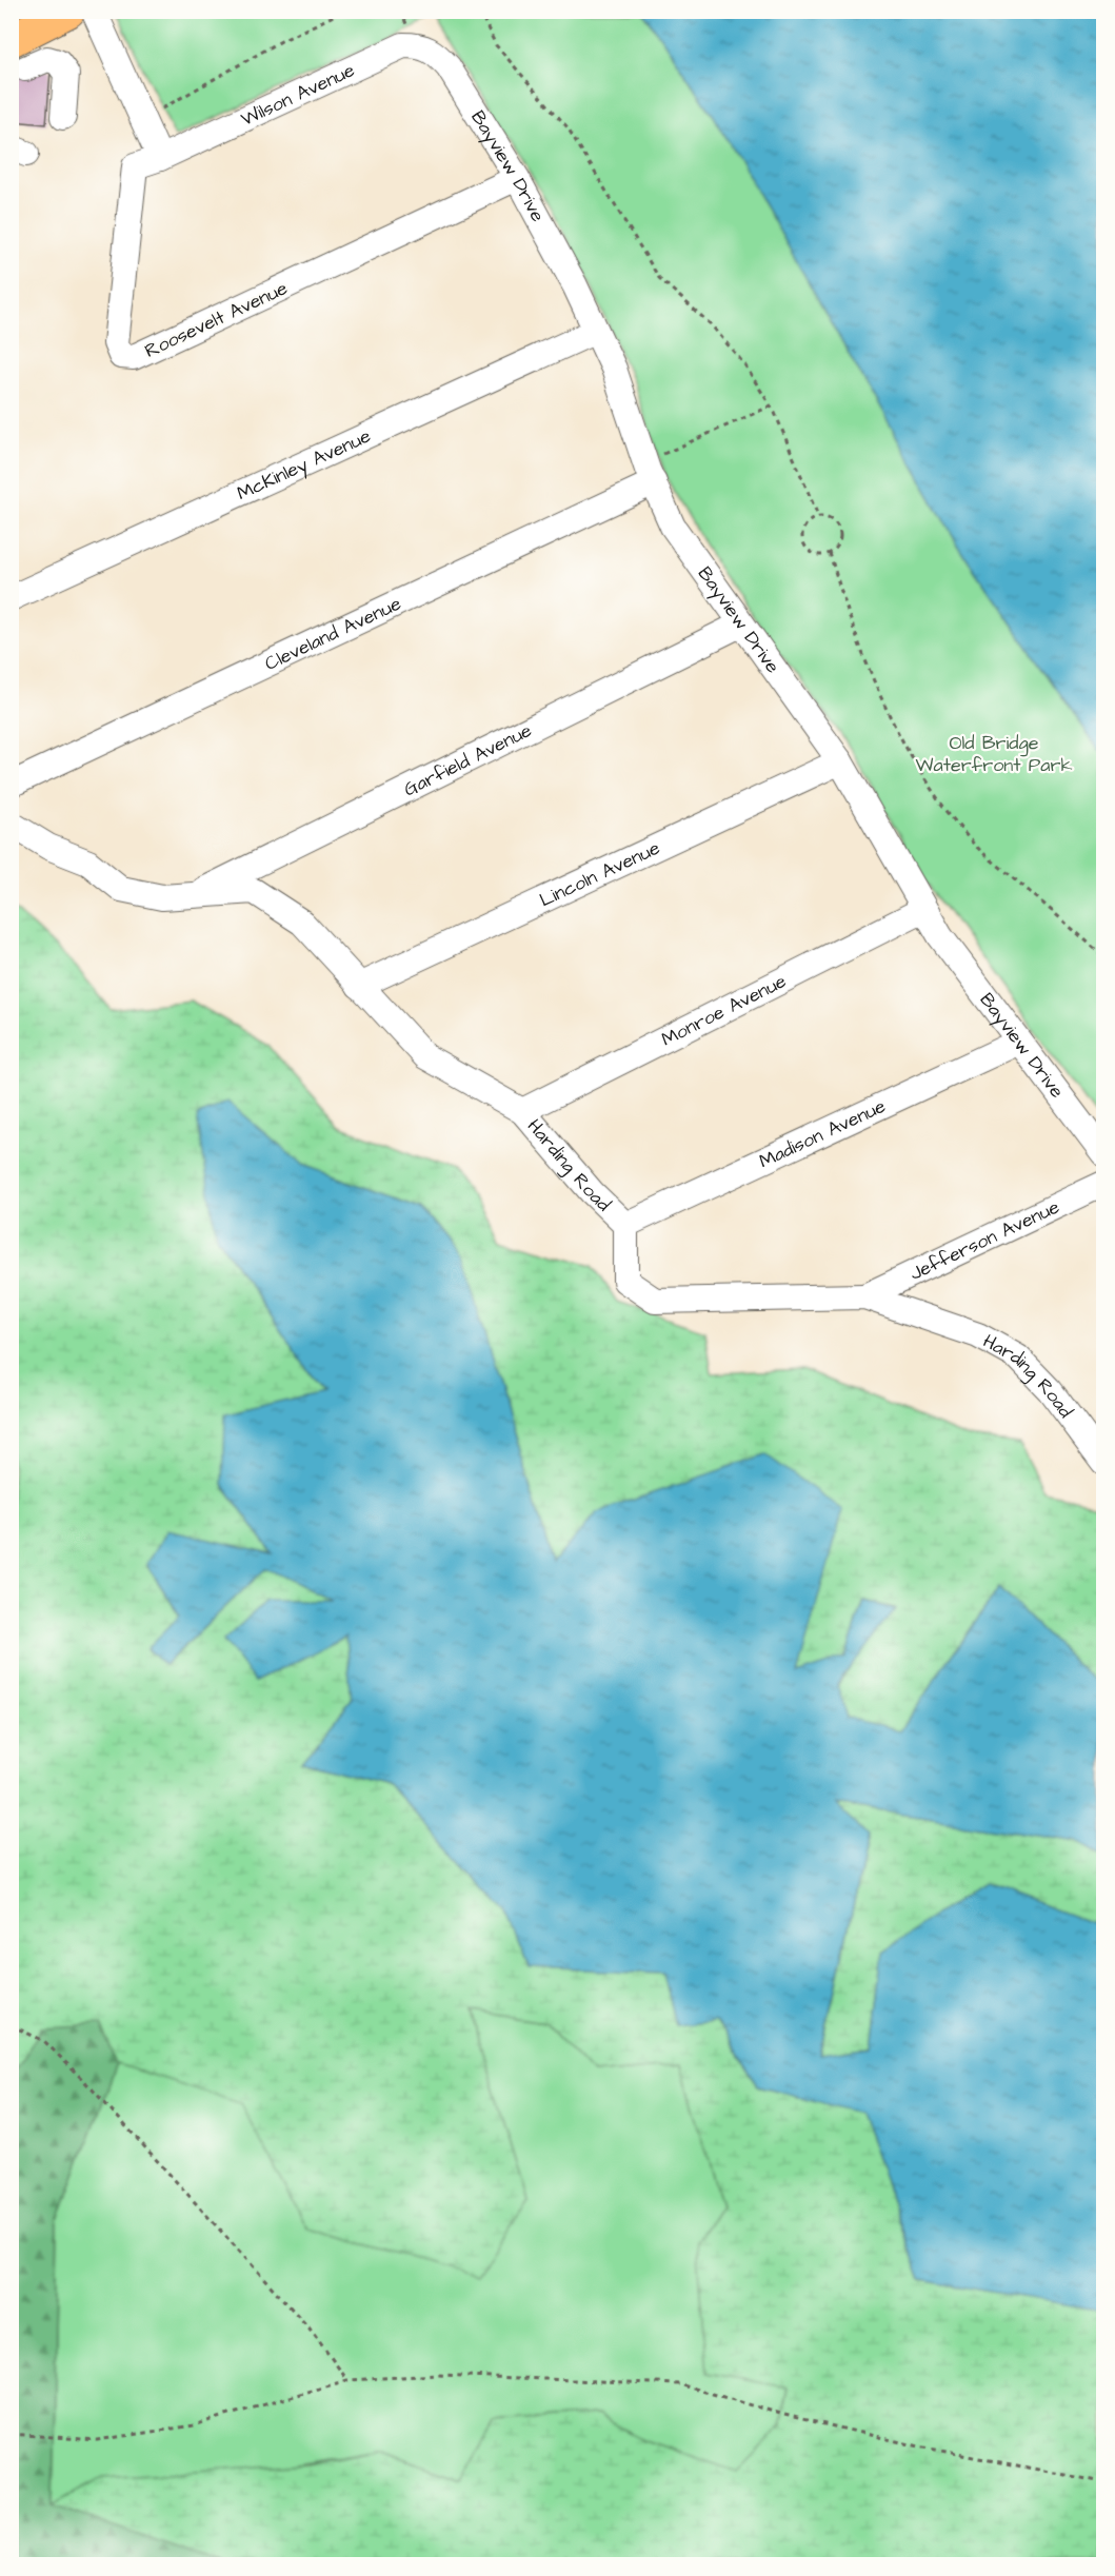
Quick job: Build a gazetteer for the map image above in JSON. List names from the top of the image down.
{
  "streets": {
    "street": [
      "Wilson Avenue",
      "Bayview Drive",
      "Roosevelt Avenue",
      "McKinley Avenue",
      "Cleveland Avenue",
      "Garfield Avenue",
      "Lincoln Avenue",
      "Monroe Avenue",
      "Madison Avenue",
      "Harding Road",
      "Jefferson Avenue"
    ]
  },
  "crossings": [
    ["Wilson Avenue", "Bayview Drive"],
    ["Wilson Avenue", "Roosevelt Avenue"],
    ["Bayview Drive", "Roosevelt Avenue"],
    ["Bayview Drive", "McKinley Avenue"],
    ["Bayview Drive", "Cleveland Avenue"],
    ["Bayview Drive", "Garfield Avenue"],
    ["Bayview Drive", "Lincoln Avenue"],
    ["Bayview Drive", "Monroe Avenue"],
    ["Bayview Drive", "Madison Avenue"],
    ["Garfield Avenue", "Harding Road"],
    ["Lincoln Avenue", "Harding Road"],
    ["Monroe Avenue", "Harding Road"],
    ["Madison Avenue", "Harding Road"],
    ["Harding Road", "Jefferson Avenue"]
  ],
  "parks": ["Old Bridge Waterfront Park"]
}
